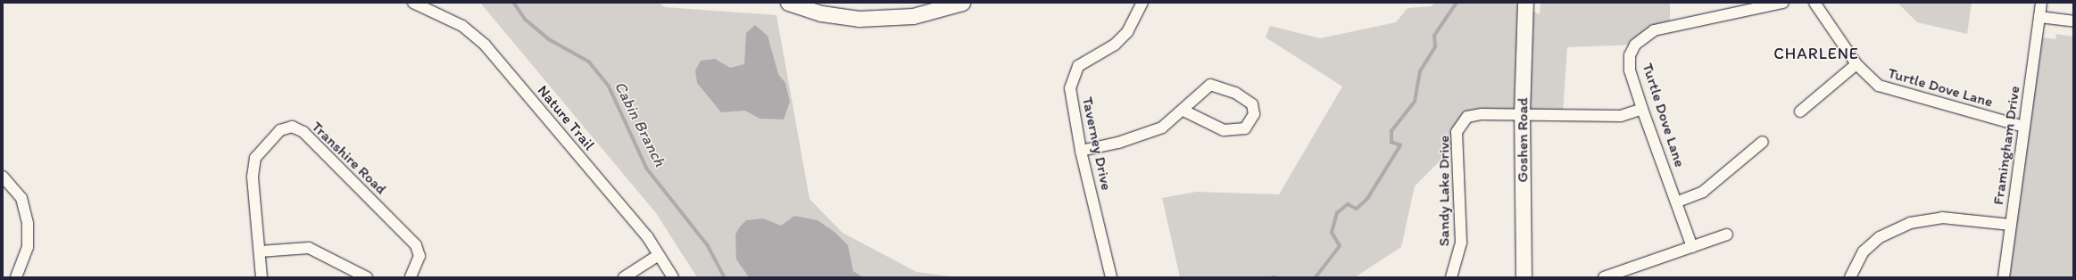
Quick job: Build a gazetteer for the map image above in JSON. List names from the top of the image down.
{
  "streets": {
    "street": [
      "Turtle Dove Lane",
      "Nature Trail",
      "Goshen Road",
      "Taverney Drive",
      "Framingham Drive",
      "Transhire Road",
      "Sandy Lake Drive"
    ]
  },
  "crossings": [
    ["Turtle Dove Lane", "Framingham Drive"],
    ["Goshen Road", "Sandy Lake Drive"]
  ],
  "districts": ["CHARLENE"],
  "water": ["Cabin Branch"]
}
